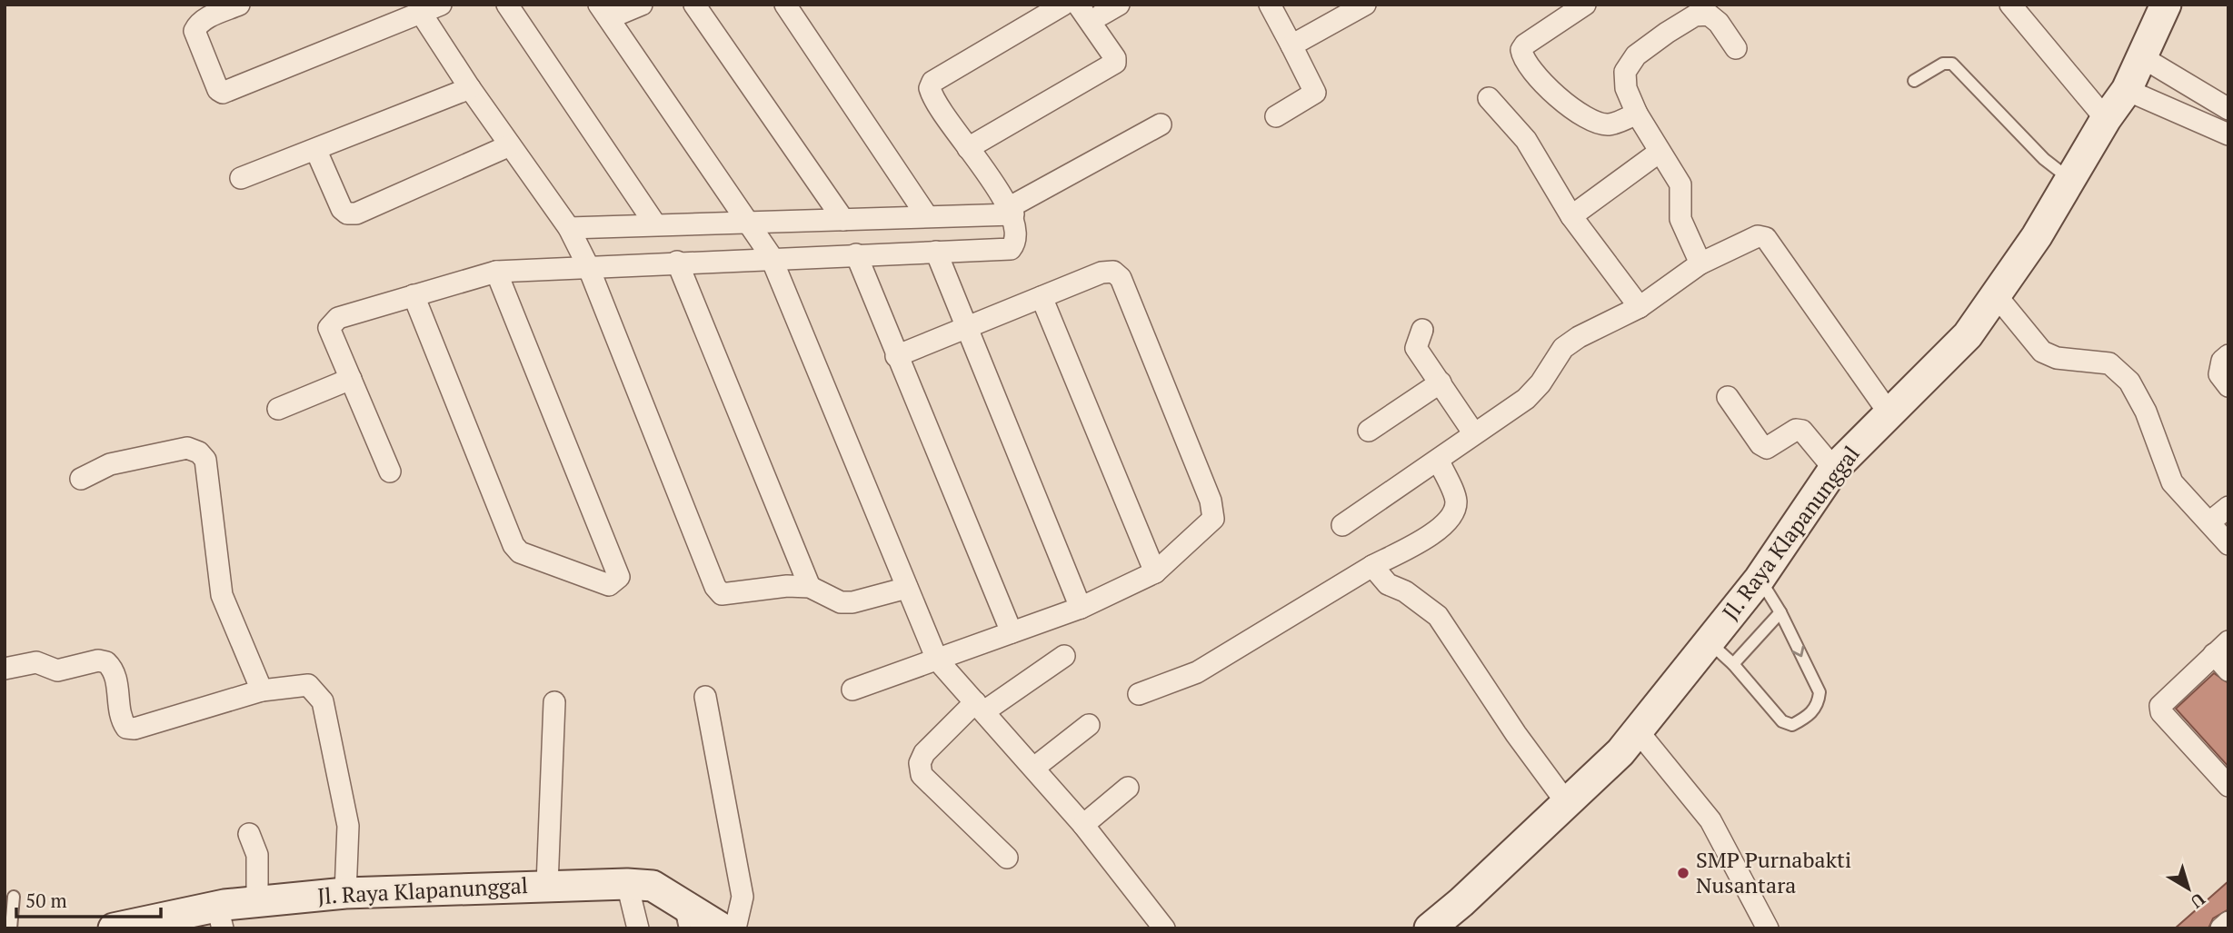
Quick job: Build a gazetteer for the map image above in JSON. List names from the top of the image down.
{
  "streets": {
    "street": ["Jl. Raya Klapanunggal"]
  },
  "places": ["SMP Purnabakti Nusantara"],
  "scale_bar": "50 m",
  "north": "bottom right"
}
